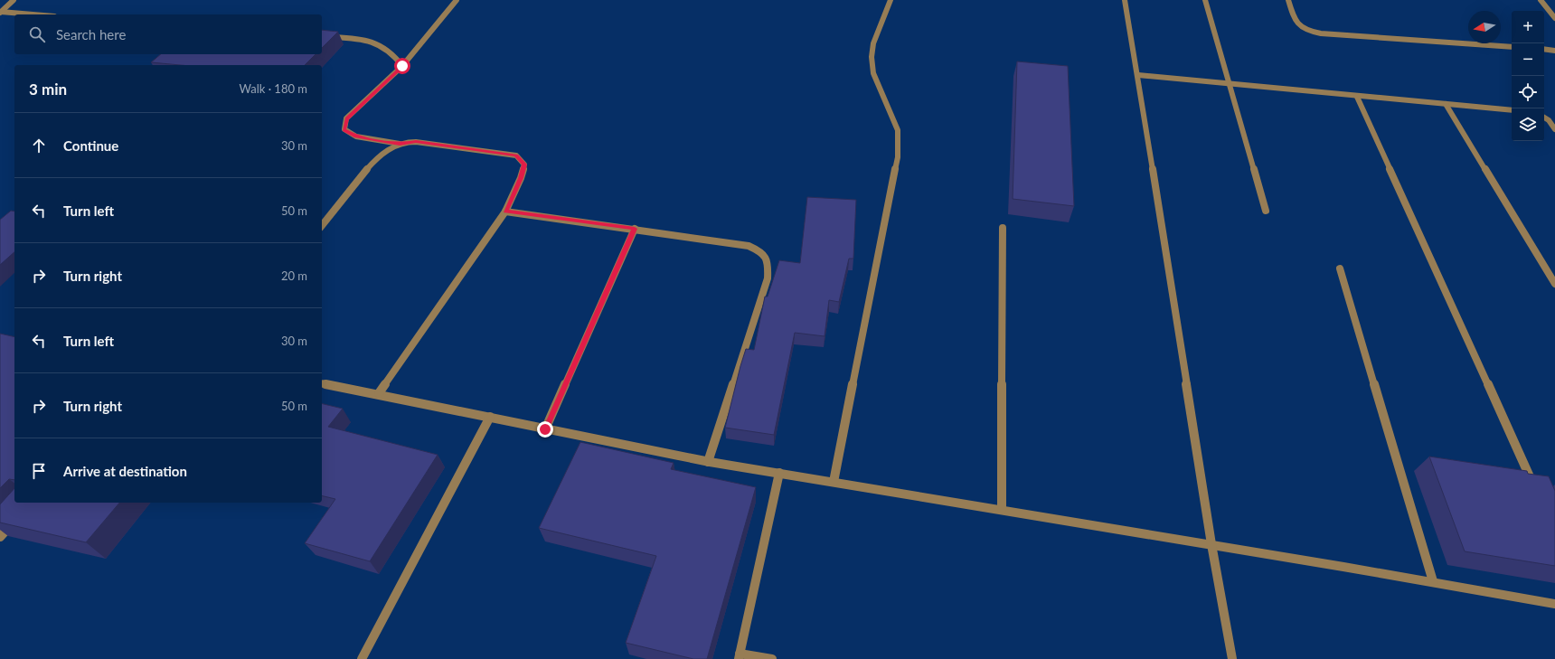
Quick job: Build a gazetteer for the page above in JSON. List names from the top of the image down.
{
  "north": "left",
  "page": {
    "map_buttons": ["+", "−"],
    "search": "Search here",
    "heading": ["3 min", "Walk · 180 m"],
    "list": [
      ["Continue", "30 m"],
      ["Turn left", "50 m"],
      ["Turn right", "20 m"],
      ["Turn left", "30 m"],
      ["Turn right", "50 m"],
      "Arrive at destination"
    ]
  }
}
